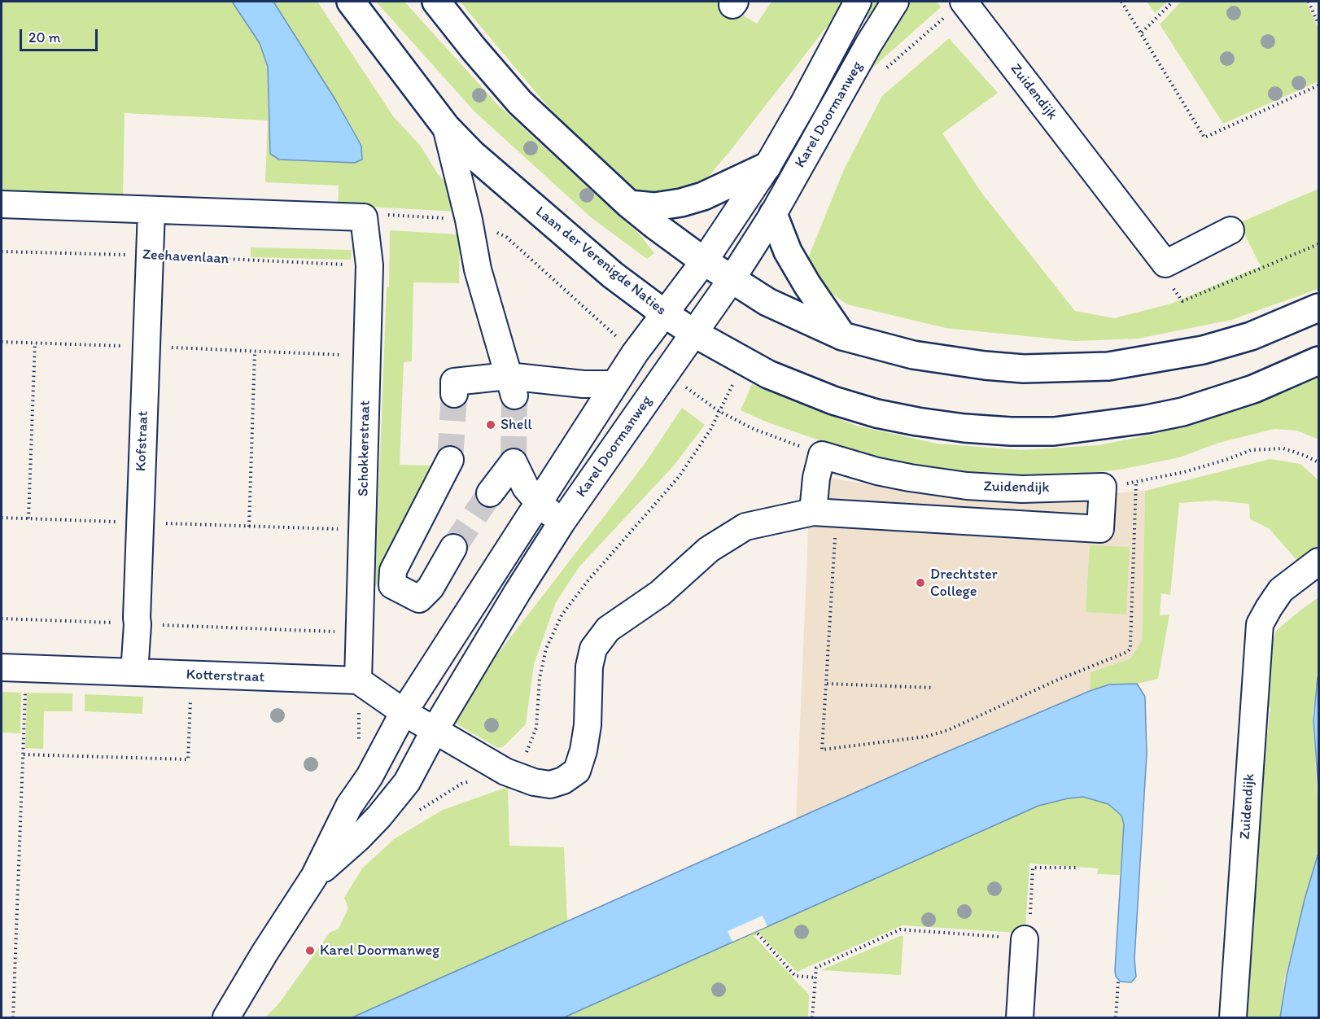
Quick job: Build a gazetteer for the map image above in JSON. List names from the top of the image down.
{
  "streets": {
    "main road": ["Laan der Verenigde Naties"],
    "street": [
      "Zuidendijk",
      "Karel Doormanweg",
      "Kofstraat",
      "Schokkerstraat",
      "Kotterstraat"
    ],
    "path": ["Zeehavenlaan"]
  },
  "crossings": [
    ["Zuidendijk", "Karel Doormanweg"],
    ["Karel Doormanweg", "Laan der Verenigde Naties"],
    ["Zeehavenlaan", "Kofstraat"],
    ["Zeehavenlaan", "Schokkerstraat"],
    ["Kofstraat", "Kotterstraat"],
    ["Schokkerstraat", "Kotterstraat"]
  ],
  "places": ["Shell", "Drechtster College", "Karel Doormanweg"],
  "scale_bar": "20 m"
}
